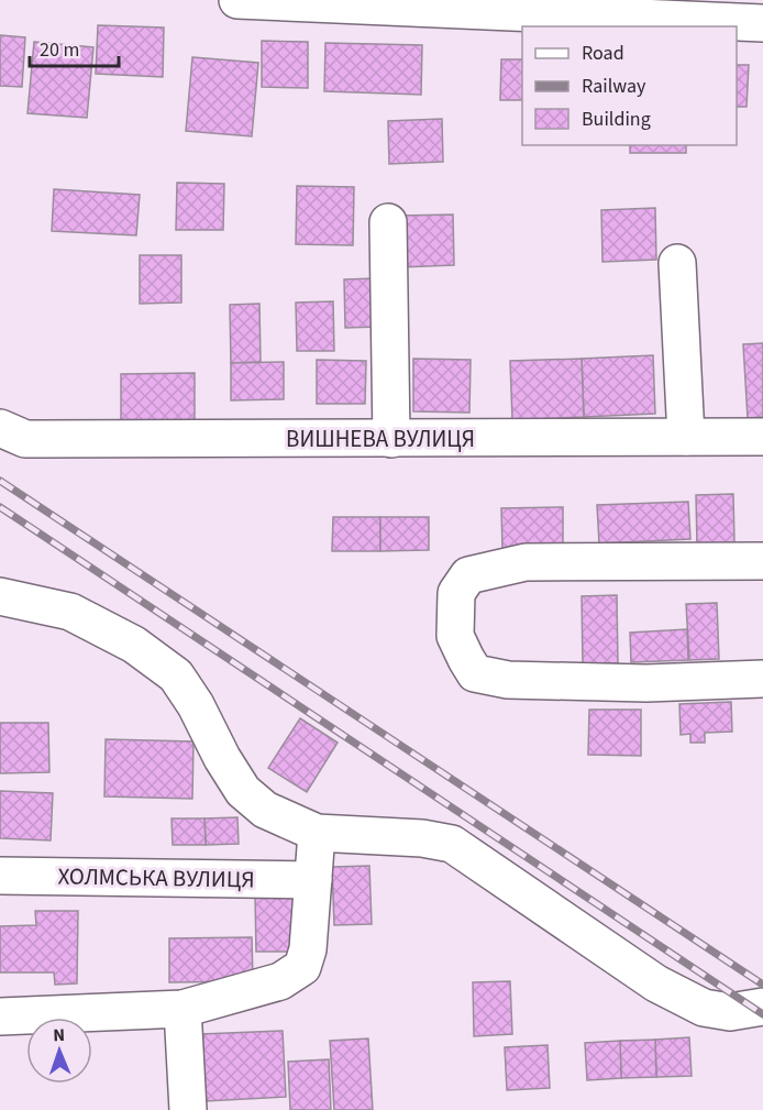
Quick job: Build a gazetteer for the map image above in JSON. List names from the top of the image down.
{
  "streets": {
    "street": ["ВИШНЕВА ВУЛИЦЯ", "ХОЛМСЬКА ВУЛИЦЯ"]
  },
  "legend": ["Road", "Railway", "Building"],
  "scale_bar": "20 m",
  "north": "top"
}
